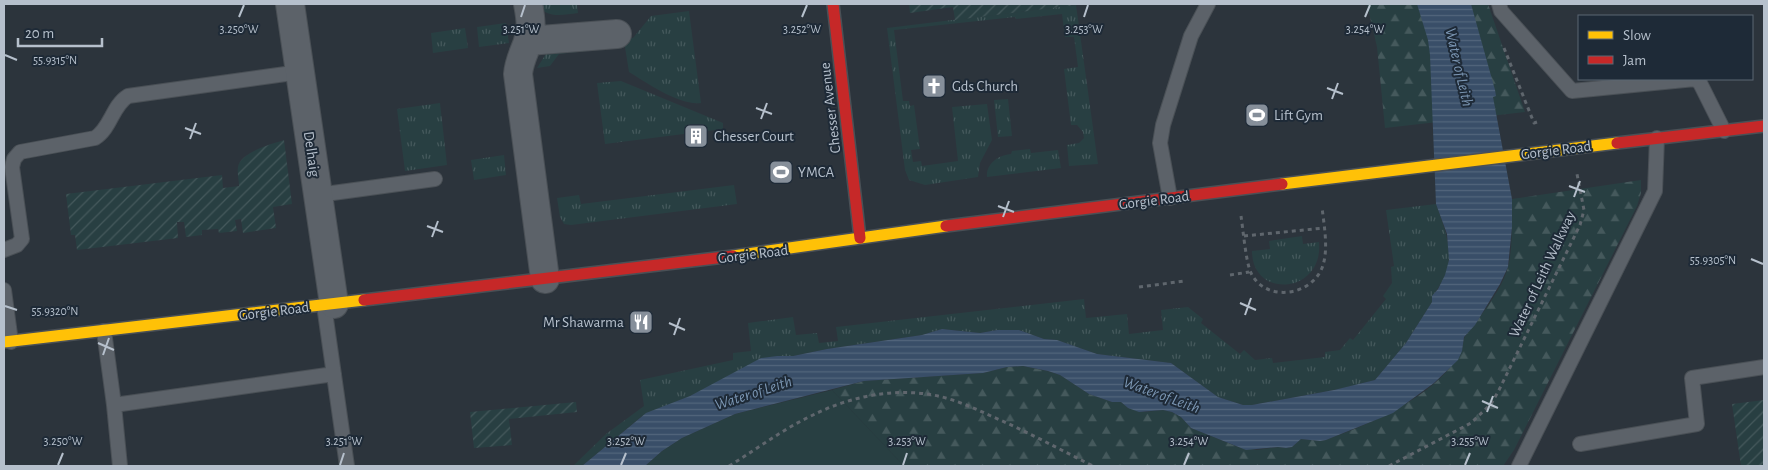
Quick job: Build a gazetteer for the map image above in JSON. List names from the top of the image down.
{
  "streets": {
    "main road": ["Chesser Avenue", "Gorgie Road"],
    "street": ["Delhaig"],
    "path": ["Water of Leith Walkway"]
  },
  "crossings": [
    ["Chesser Avenue", "Gorgie Road"],
    ["Gorgie Road", "Delhaig"],
    ["Gorgie Road", "Water of Leith Walkway"]
  ],
  "water": ["Water of Leith"],
  "places": {
    "church": ["Gds Church"],
    "sports": ["Lift Gym", "YMCA"],
    "building": ["Chesser Court"],
    "restaurant": ["Mr Shawarma"]
  },
  "legend": ["Slow", "Jam"],
  "scale_bar": "20 m",
  "coordinates": [
    "3.250°W",
    "3.251°W",
    "3.252°W",
    "3.253°W",
    "3.254°W",
    "55.9315°N",
    "55.9305°N",
    "55.9320°N",
    "3.255°W"
  ]
}
